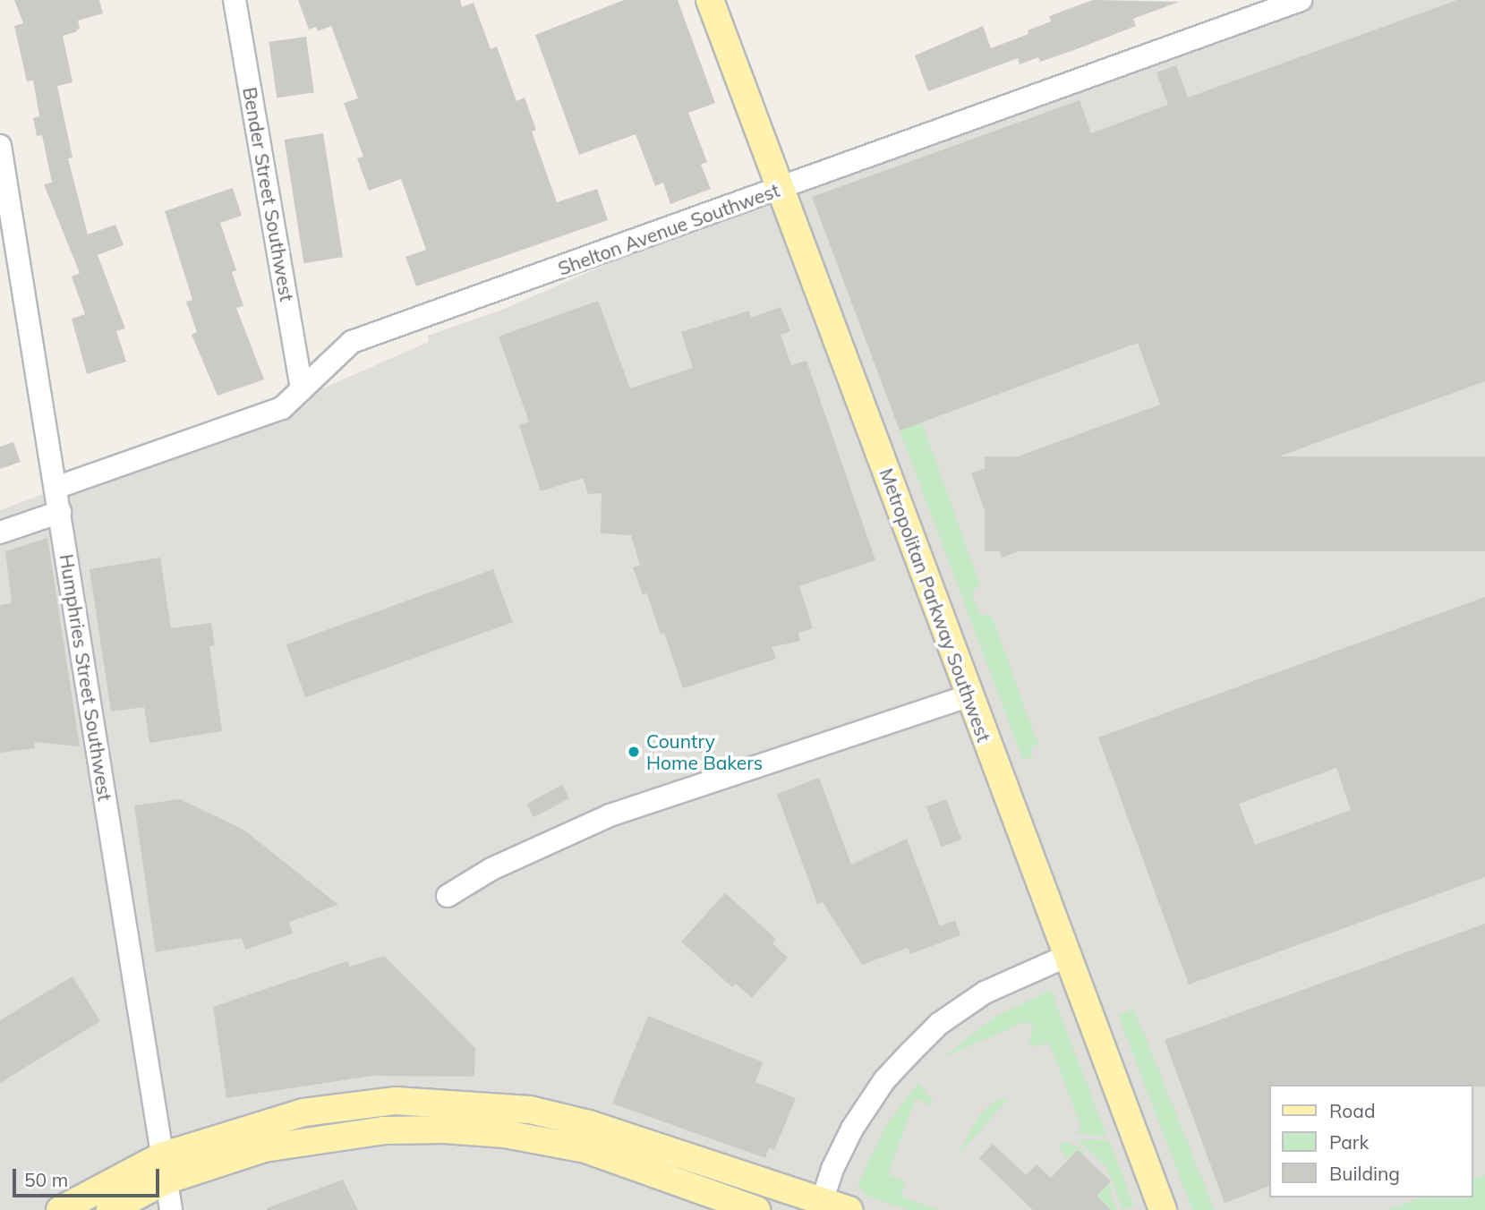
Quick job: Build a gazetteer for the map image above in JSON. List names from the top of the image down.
{
  "streets": {
    "main road": ["Metropolitan Parkway Southwest"],
    "street": ["Bender Street Southwest", "Shelton Avenue Southwest", "Humphries Street Southwest"]
  },
  "crossings": [
    ["Bender Street Southwest", "Shelton Avenue Southwest"],
    ["Shelton Avenue Southwest", "Metropolitan Parkway Southwest"],
    ["Shelton Avenue Southwest", "Humphries Street Southwest"]
  ],
  "places": ["Country Home Bakers"],
  "legend": ["Road", "Park", "Building"],
  "scale_bar": "50 m"
}
